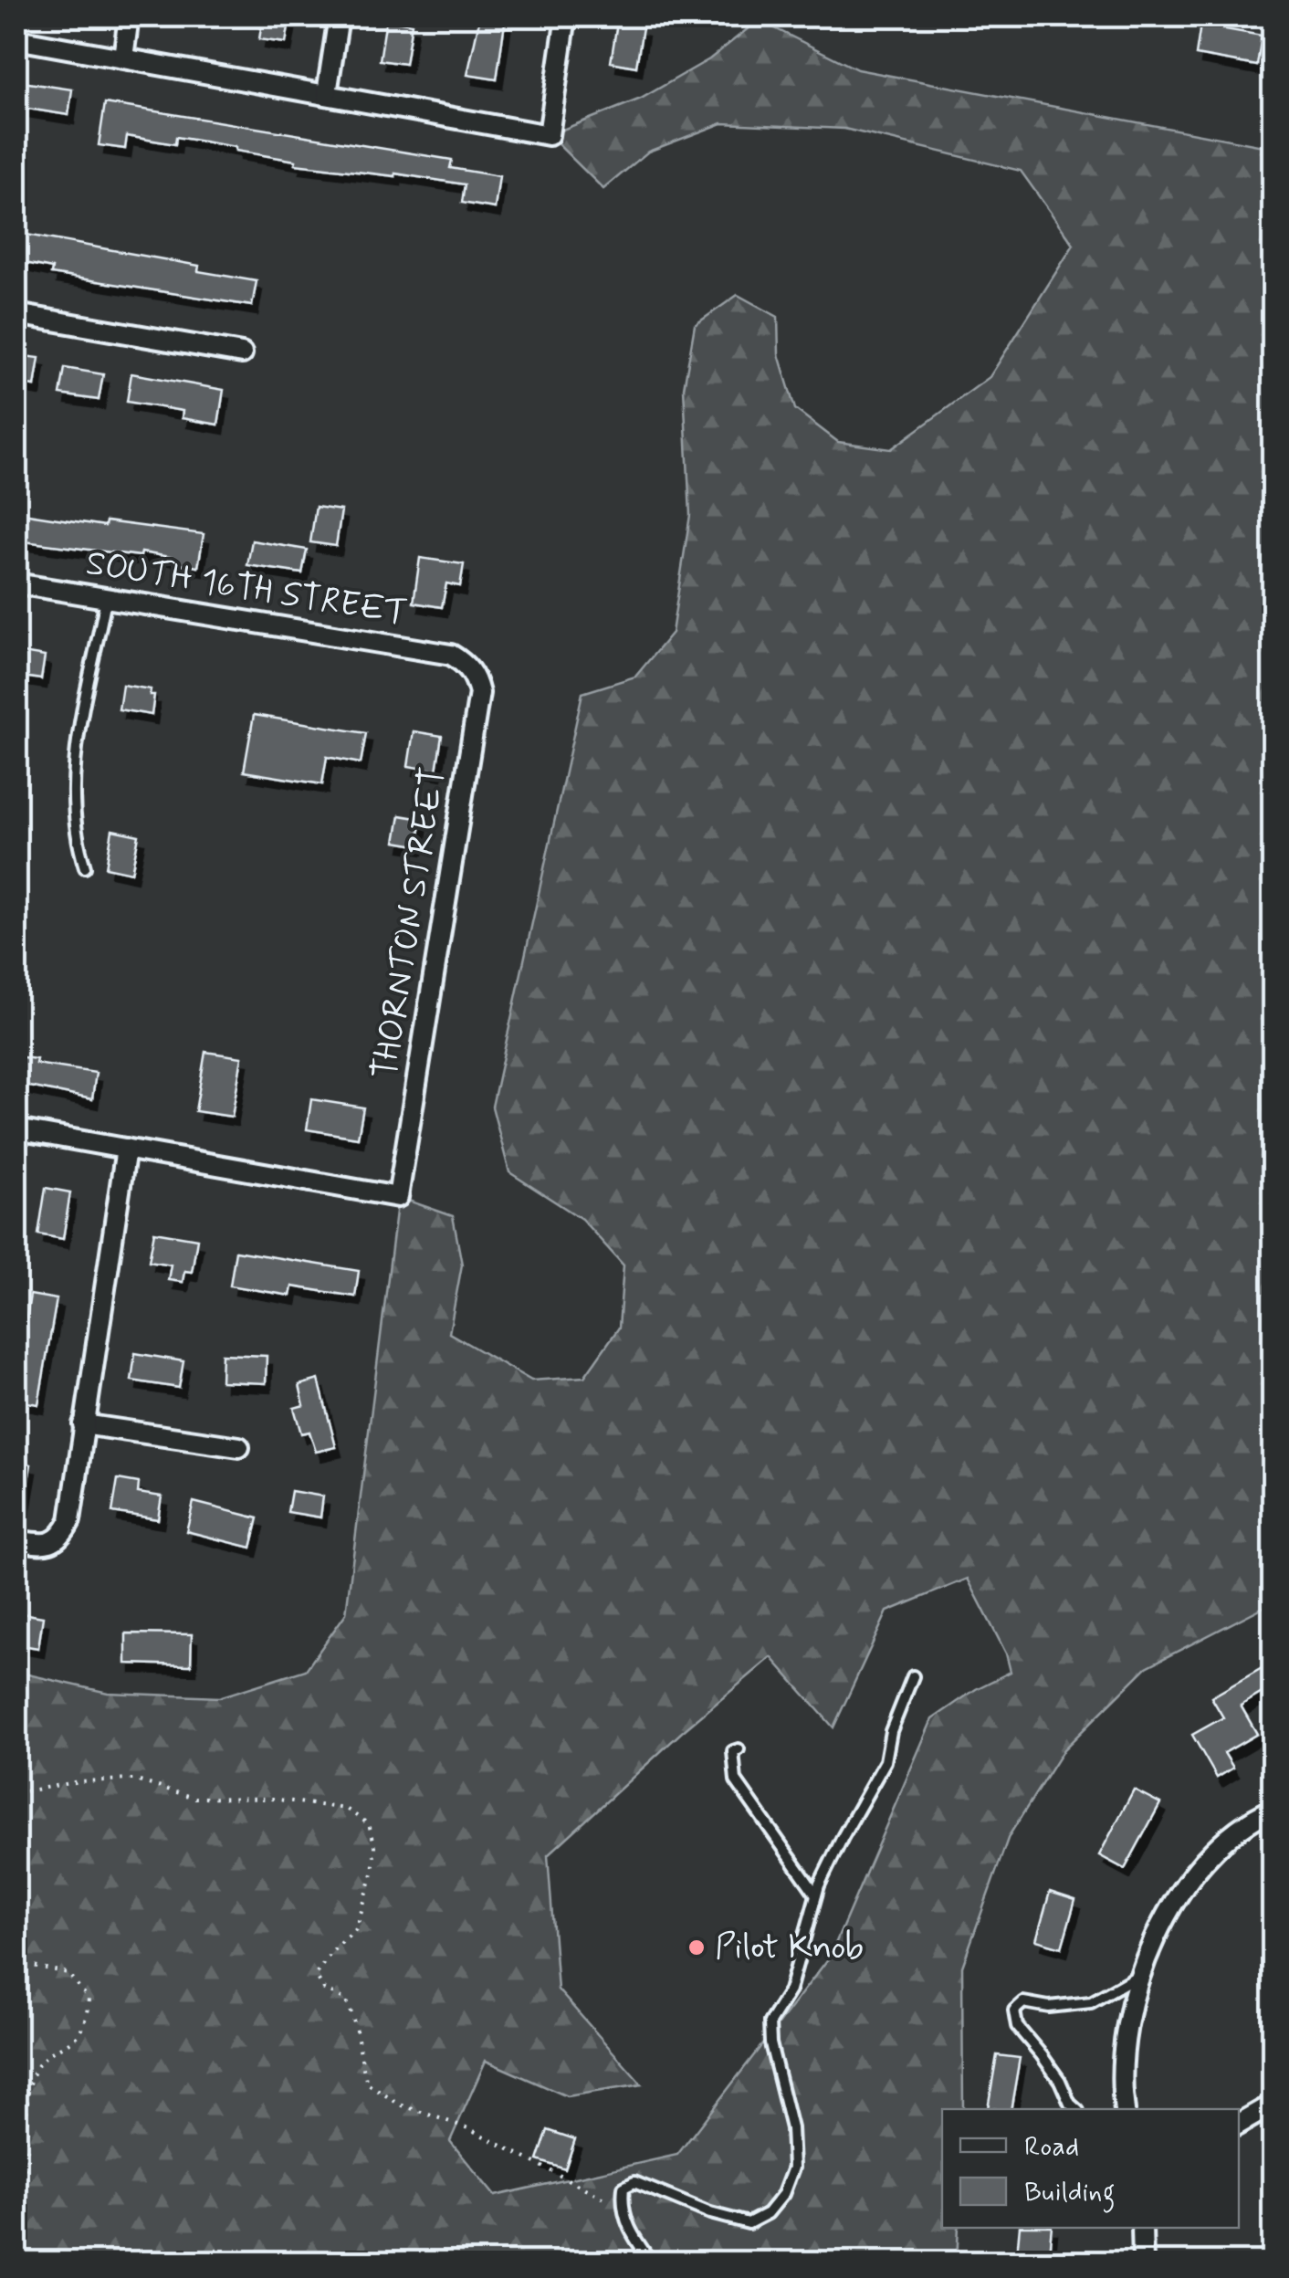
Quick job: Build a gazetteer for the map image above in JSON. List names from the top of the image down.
{
  "streets": {
    "street": ["SOUTH 16TH STREET", "THORNTON STREET"]
  },
  "crossings": [
    ["SOUTH 16TH STREET", "THORNTON STREET"]
  ],
  "places": ["Pilot Knob"],
  "legend": ["Road", "Building"]
}
